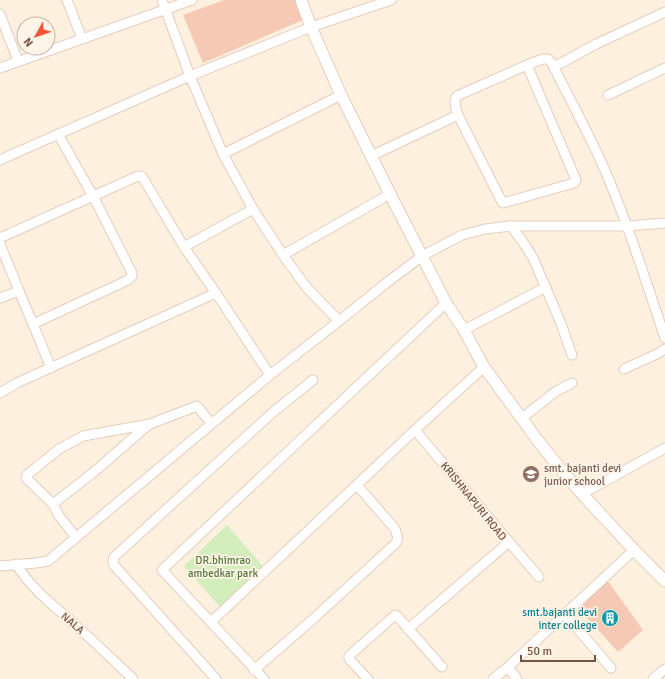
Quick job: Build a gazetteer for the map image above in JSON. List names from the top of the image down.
{
  "streets": {
    "street": ["KRISHNAPURI ROAD", "NALA"]
  },
  "parks": ["DR.bhimrao ambedkar park"],
  "places": {
    "school or university": ["smt. bajanti devi junior school"],
    "building": ["smt.bajanti devi inter college"]
  },
  "scale_bar": "50 m",
  "north": "bottom left"
}
